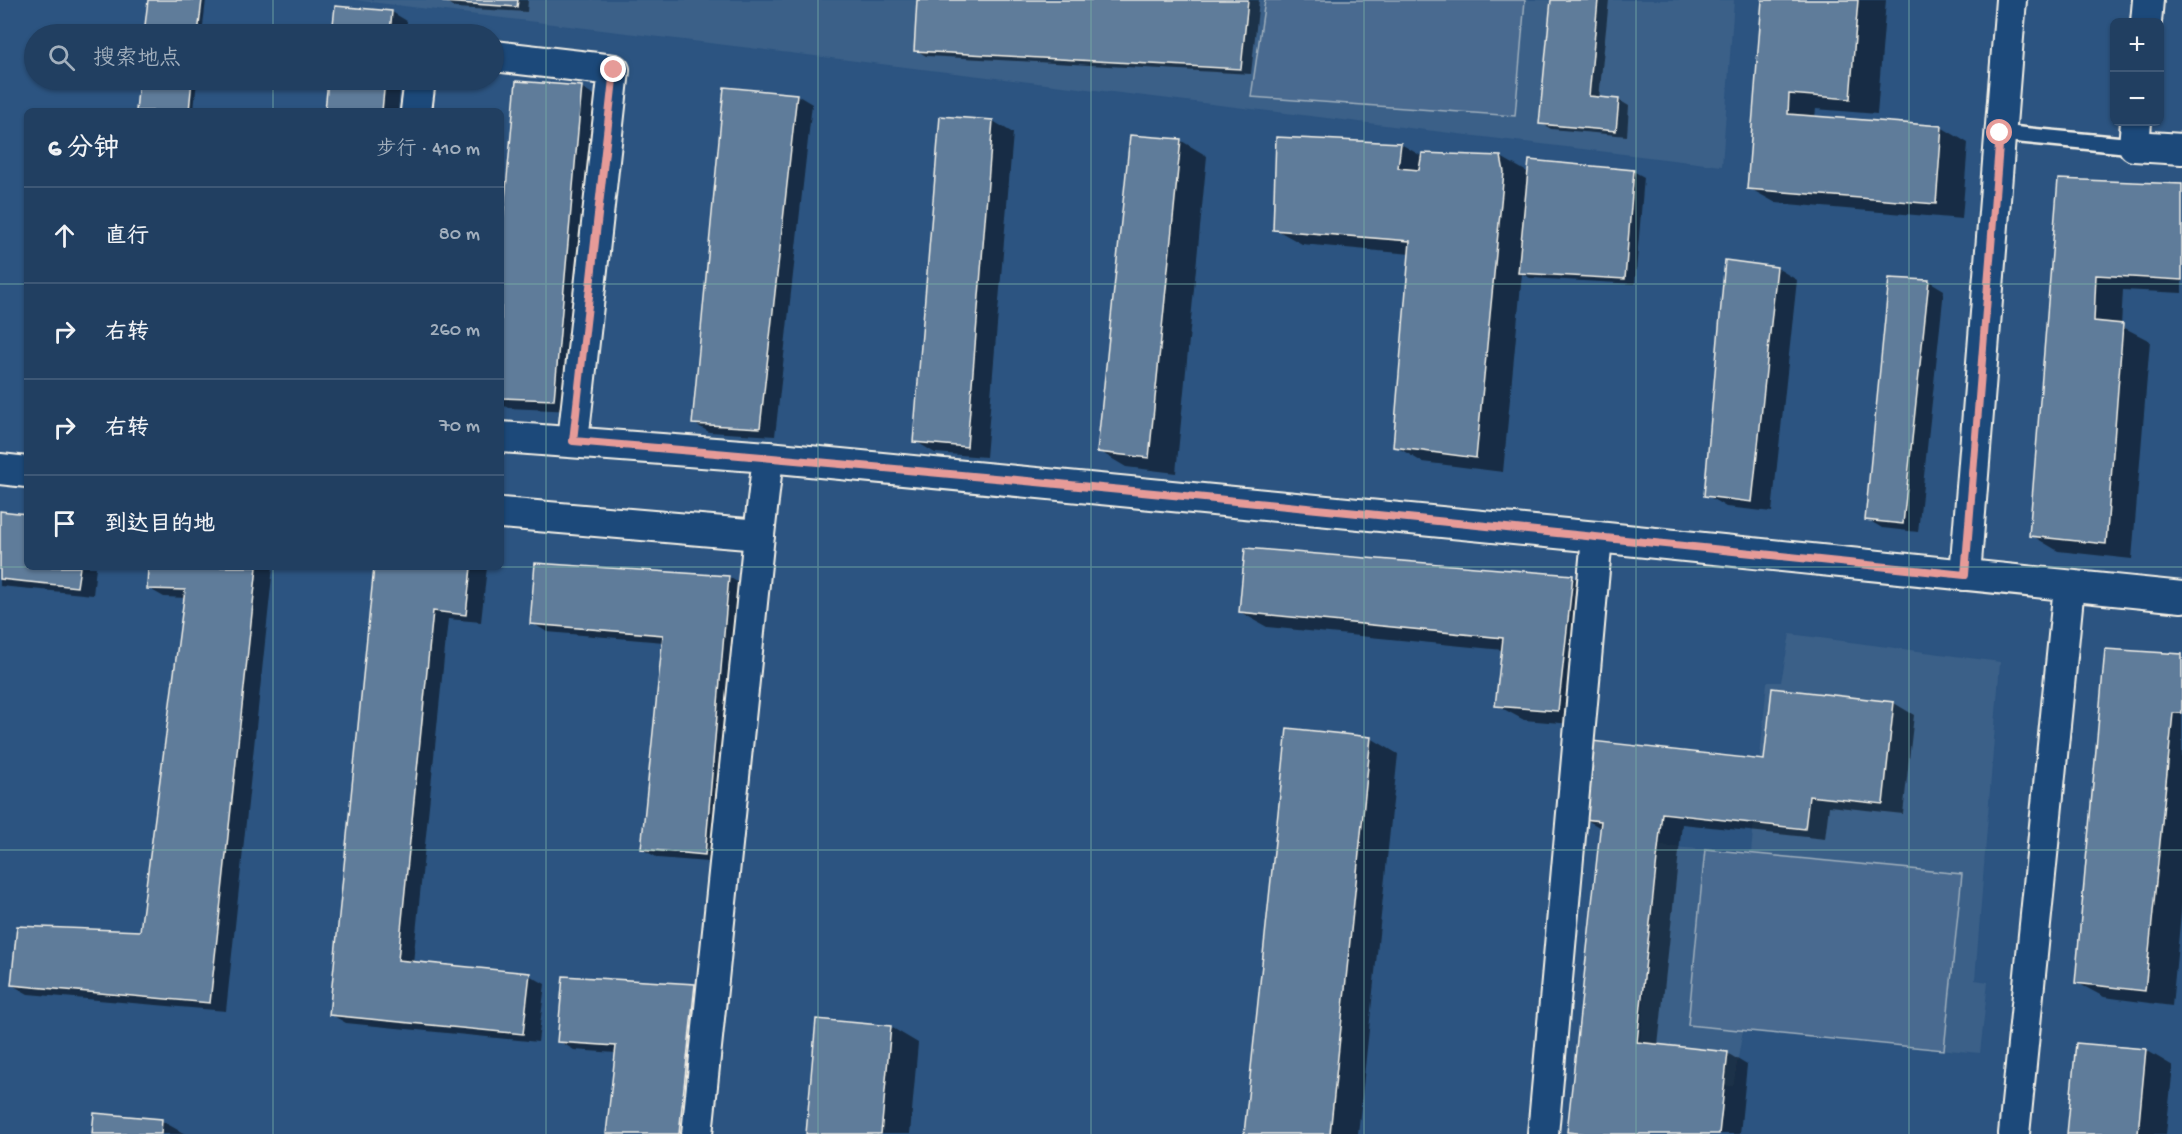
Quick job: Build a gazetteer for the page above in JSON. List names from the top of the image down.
{
  "page": {
    "map_buttons": ["+", "−"],
    "search": "搜索地点",
    "heading": ["6 分钟", "步行 · 410 m"],
    "list": [
      ["直行", "80 m"],
      ["右转", "260 m"],
      ["右转", "70 m"],
      "到达目的地"
    ]
  }
}
